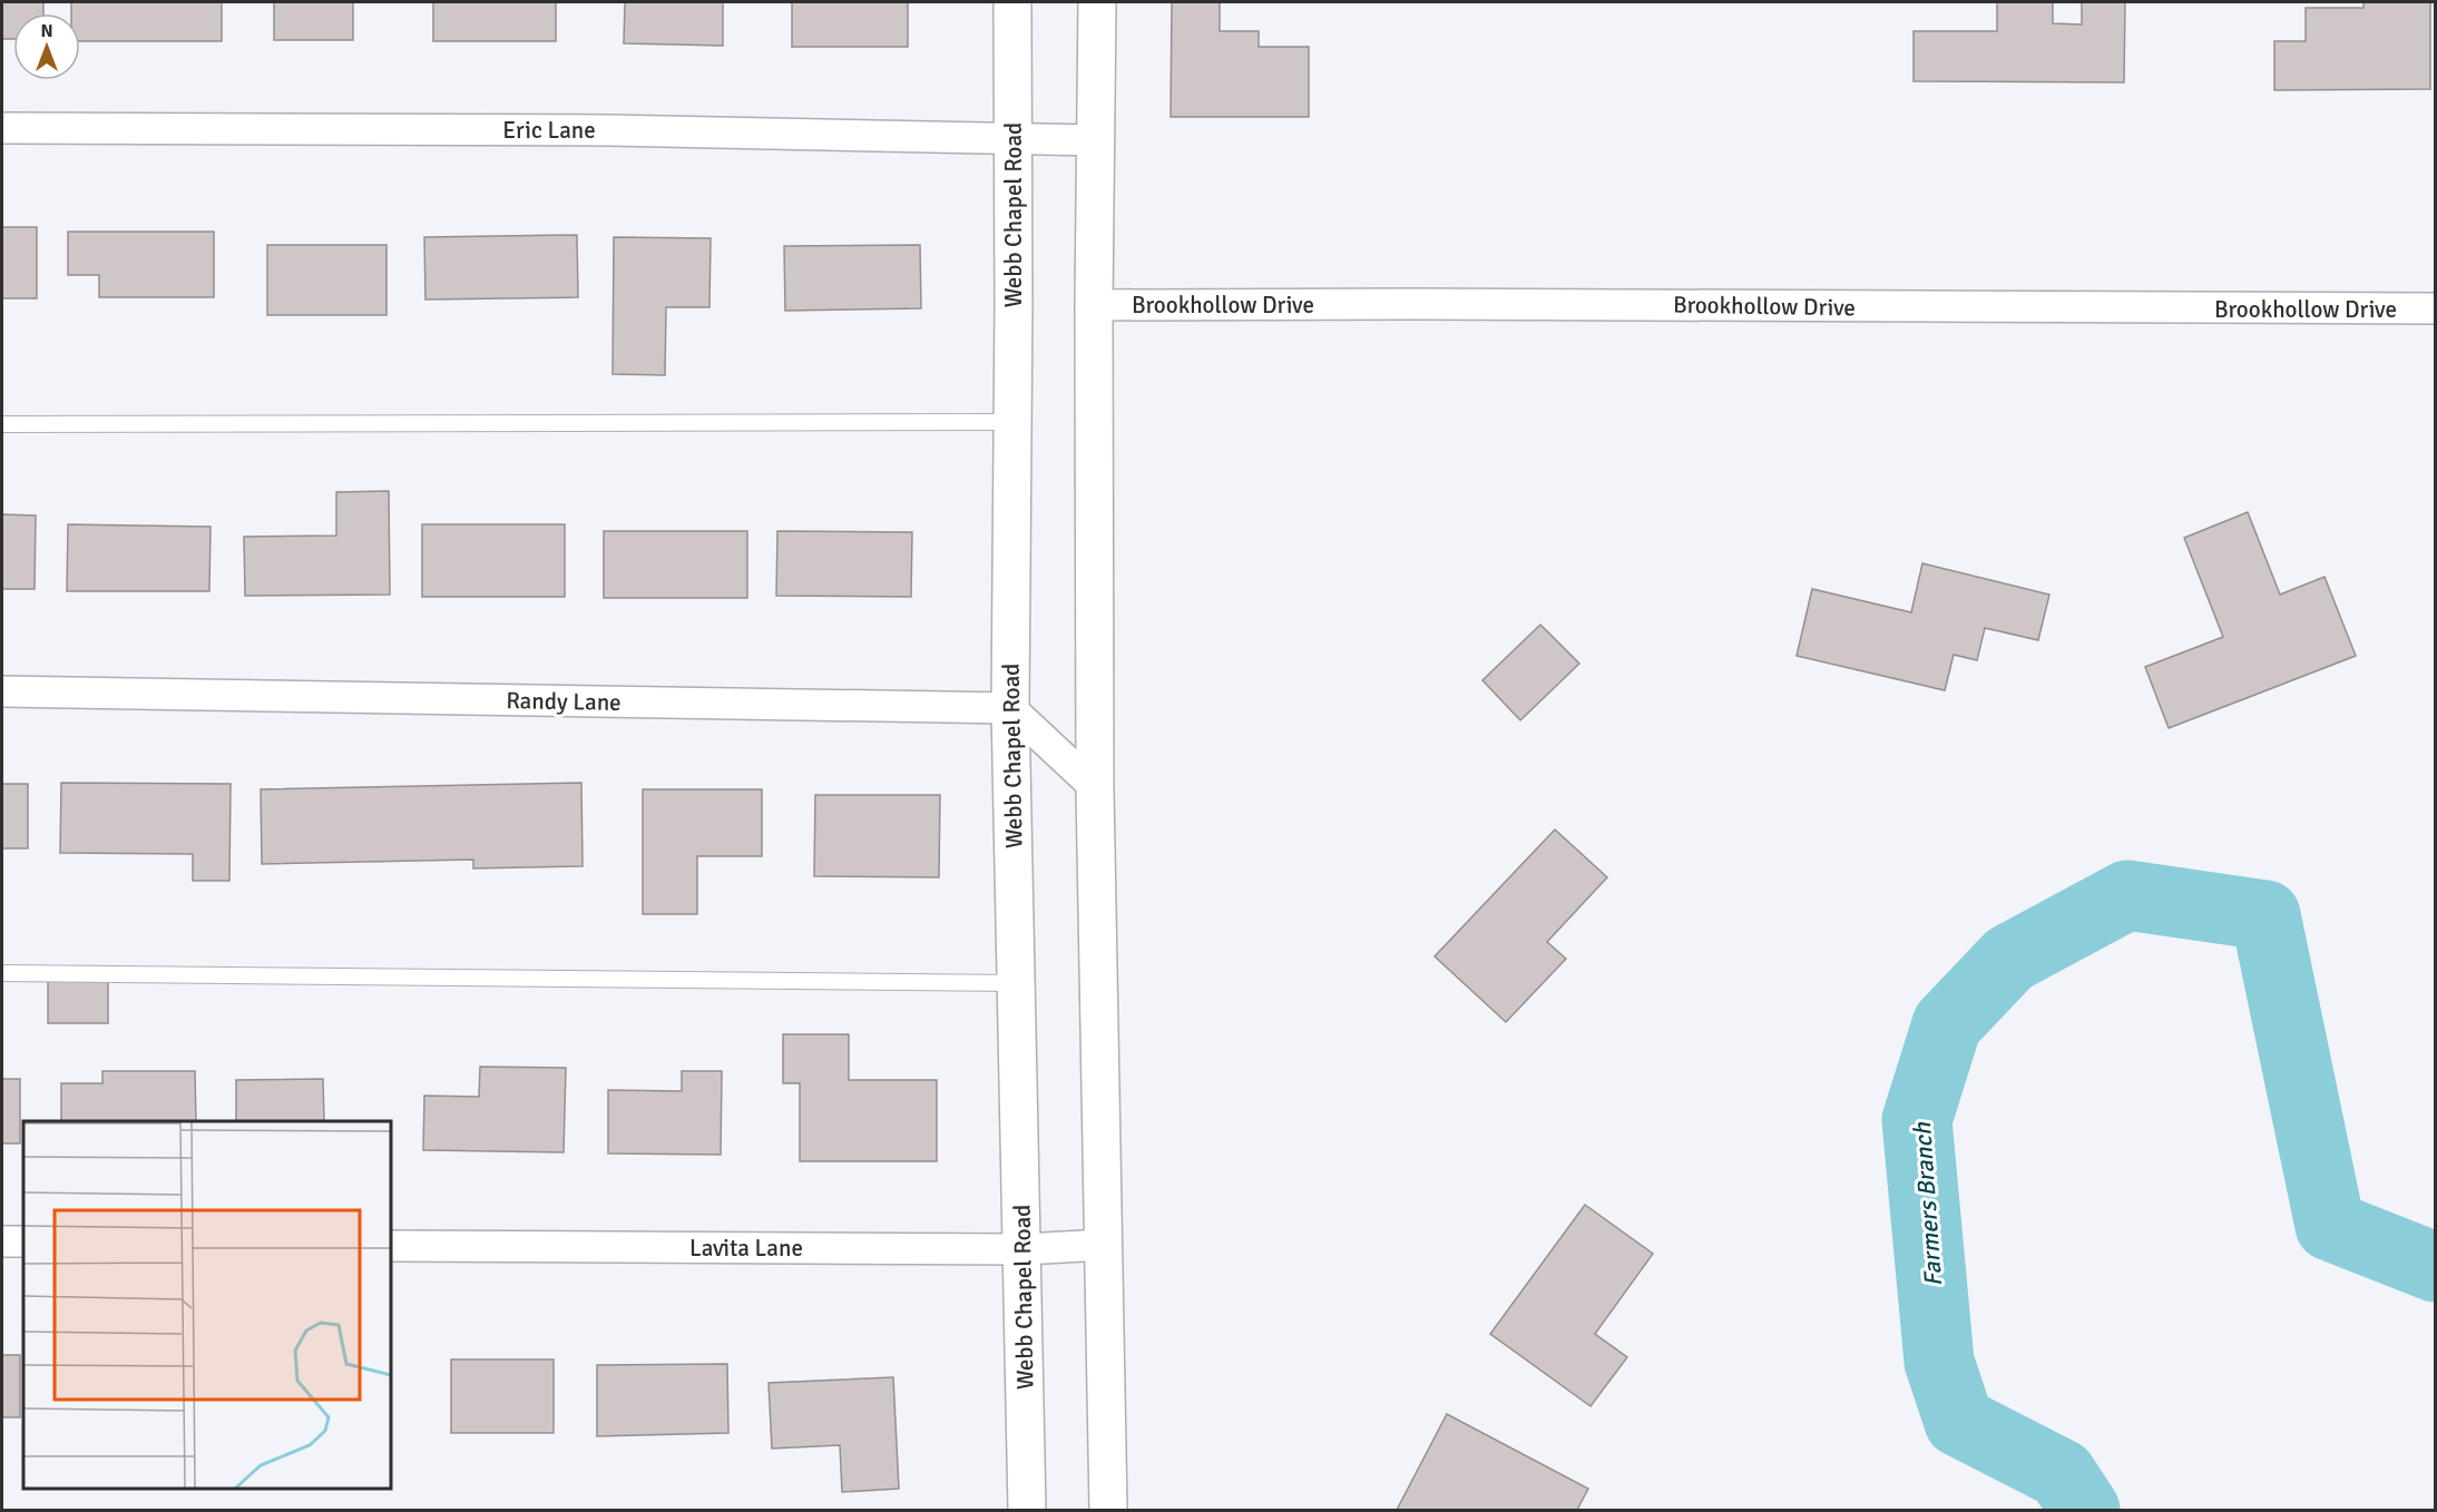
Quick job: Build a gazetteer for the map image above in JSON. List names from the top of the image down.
{
  "streets": {
    "main road": ["Webb Chapel Road"],
    "street": [
      "Eric Lane",
      "Brookhollow Drive",
      "Randy Lane",
      "Lavita Lane"
    ]
  },
  "crossings": [
    ["Eric Lane", "Webb Chapel Road"],
    ["Webb Chapel Road", "Randy Lane"],
    ["Webb Chapel Road", "Lavita Lane"]
  ],
  "water": ["Farmers Branch"],
  "north": "top"
}
